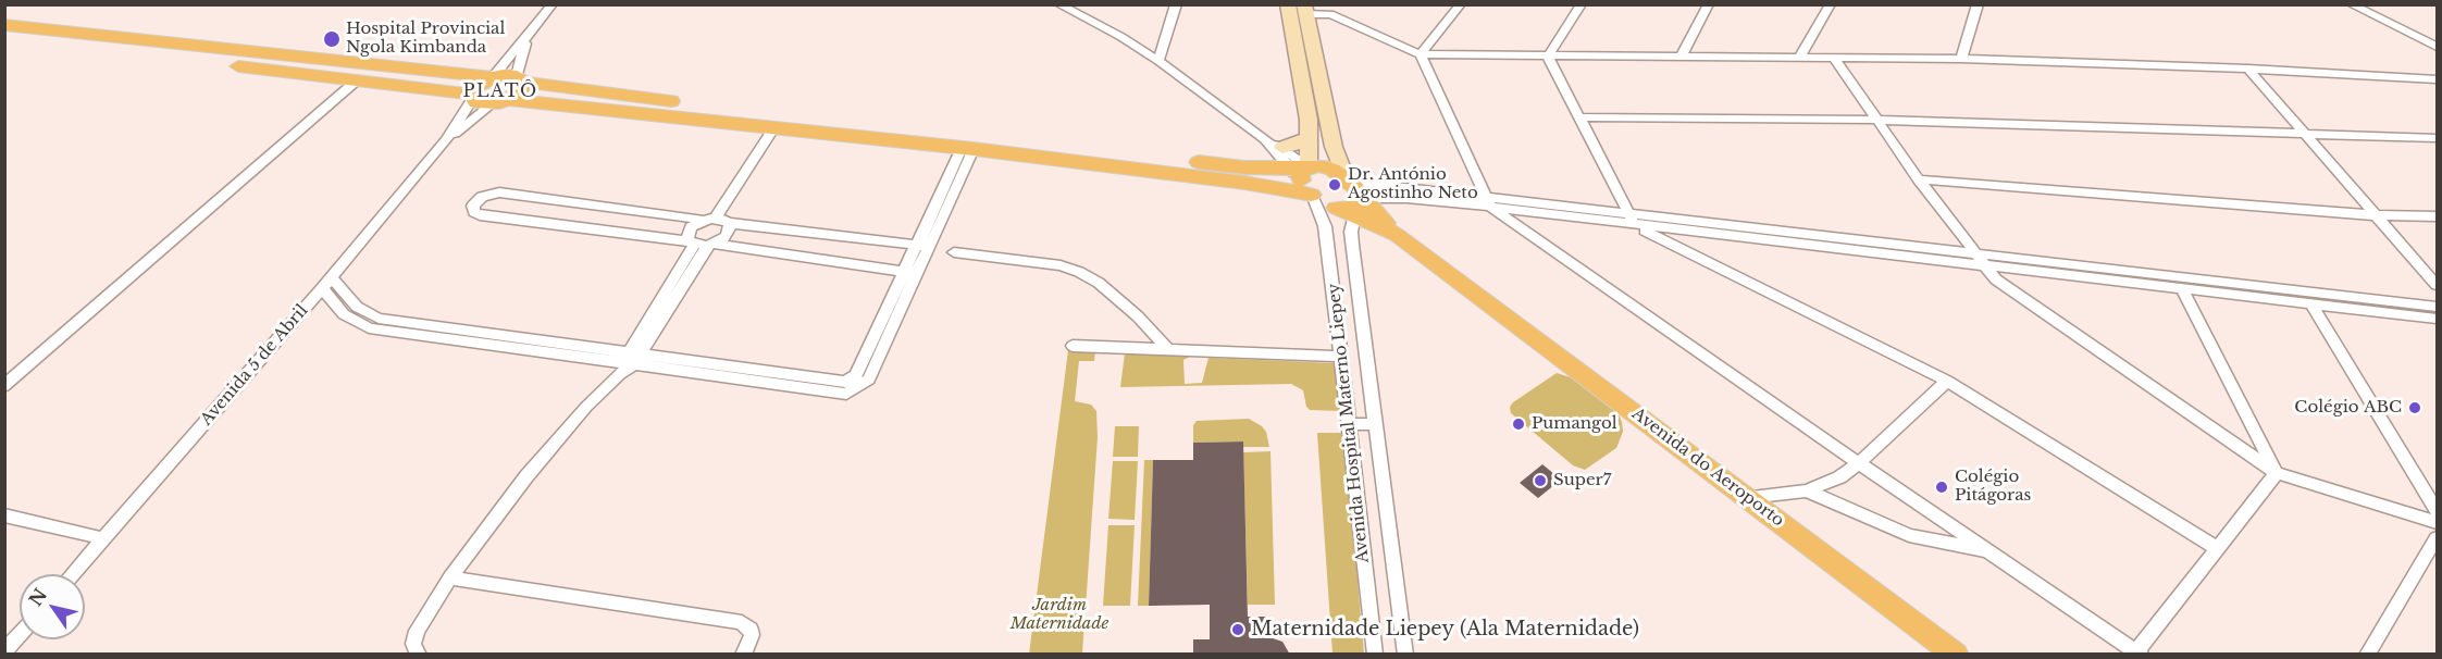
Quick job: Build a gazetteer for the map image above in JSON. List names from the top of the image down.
{
  "streets": {
    "main road": ["Avenida do Aeroporto"],
    "street": ["Avenida 5 de Abril", "Avenida Hospital Materno Liepey"]
  },
  "crossings": [
    ["Avenida Hospital Materno Liepey", "Avenida do Aeroporto"]
  ],
  "districts": ["PLATÔ"],
  "parks": ["Jardim Maternidade"],
  "places": [
    "Hospital Provincial Ngola Kimbanda",
    "Dr. António Agostinho Neto",
    "Colégio ABC",
    "Pumangol",
    "Super7",
    "Colégio Pitágoras",
    "Maternidade Liepey (Ala Maternidade)"
  ],
  "north": "top left"
}
